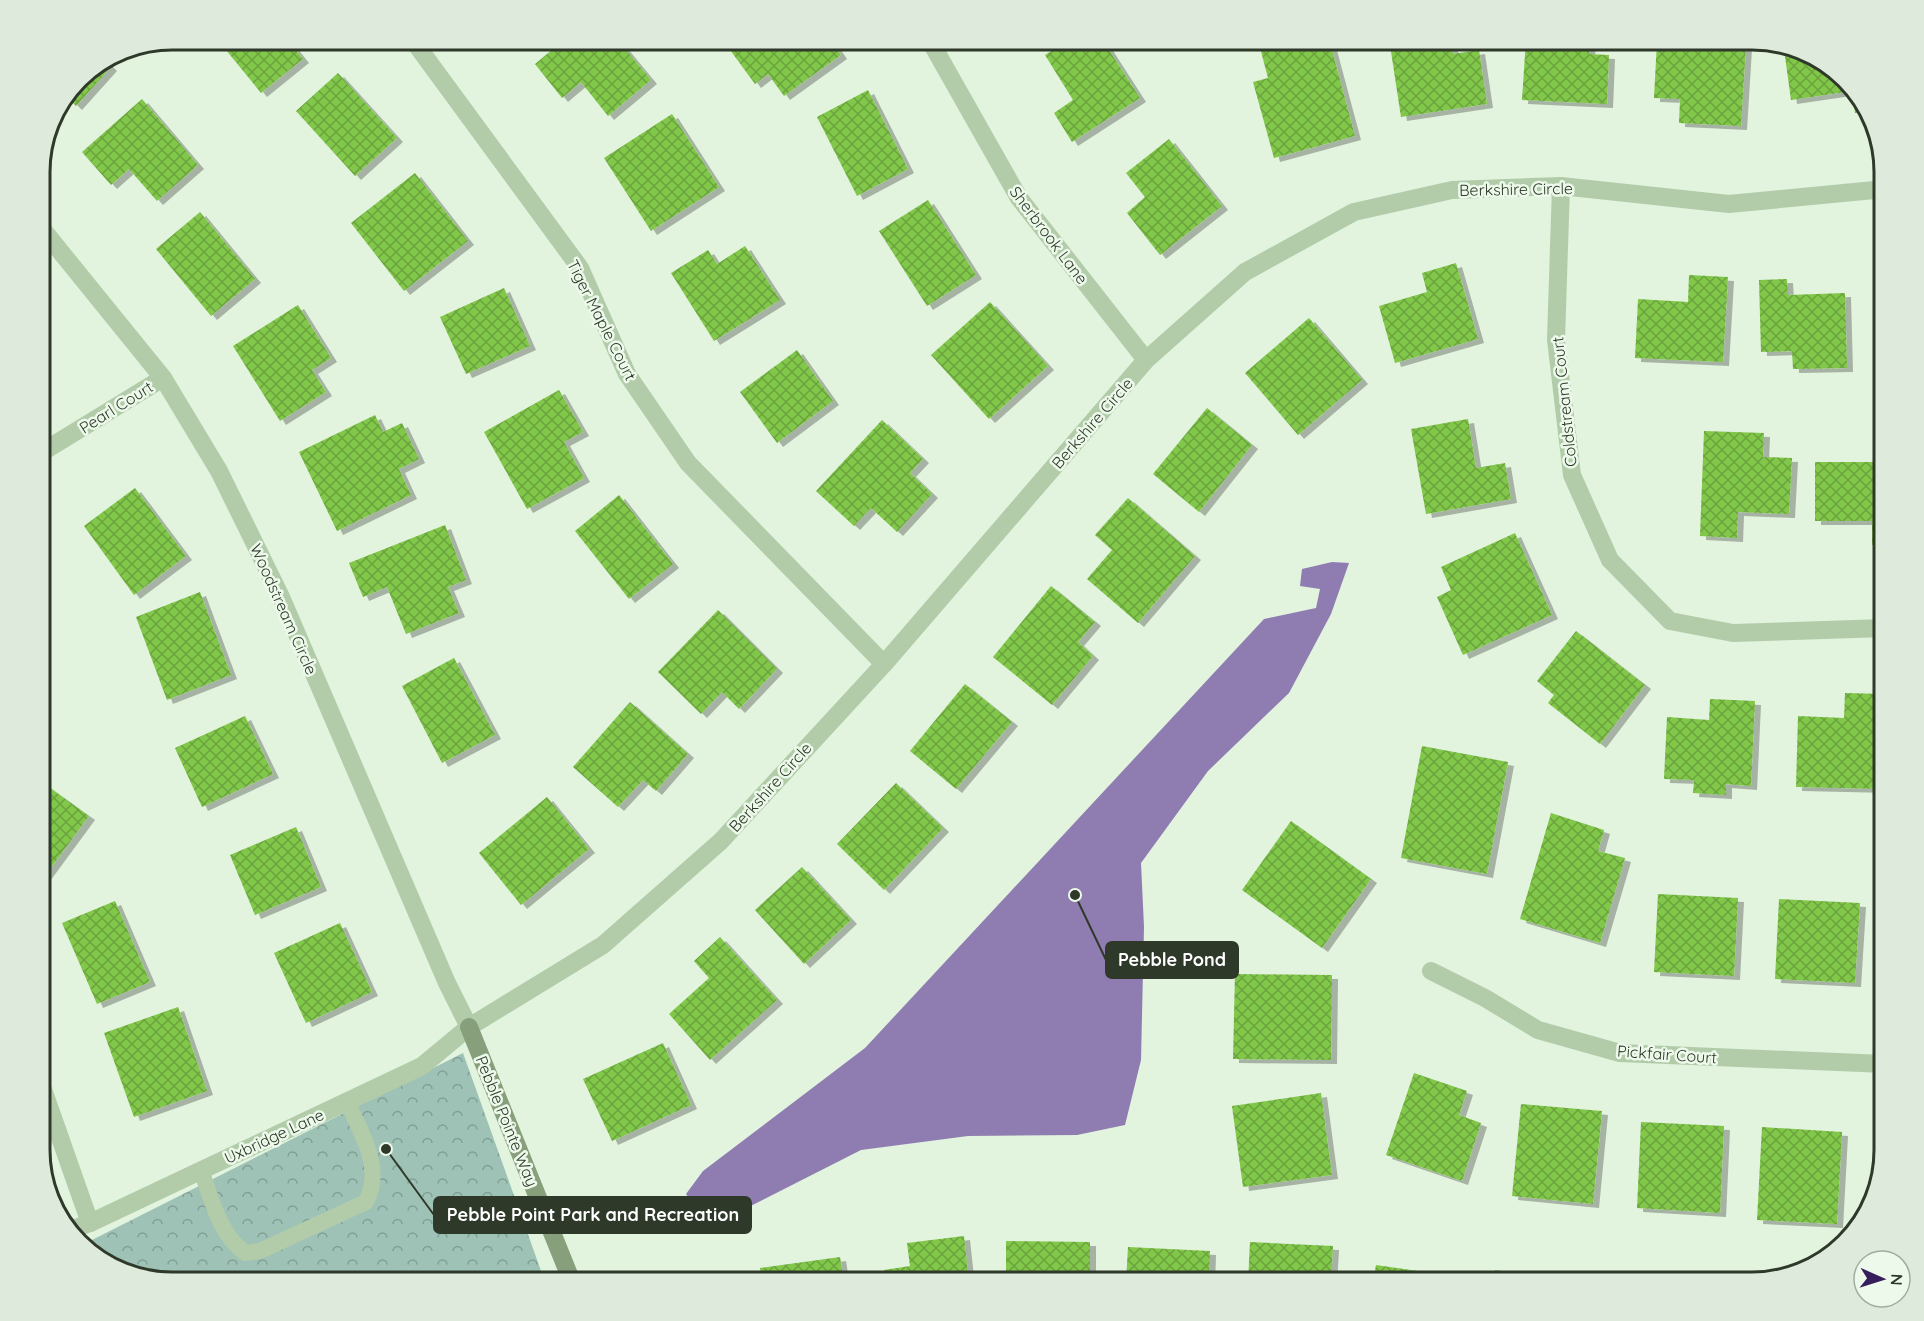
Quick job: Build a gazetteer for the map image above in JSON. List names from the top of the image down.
{
  "streets": {
    "street": [
      "Berkshire Circle",
      "Sherbrook Lane",
      "Tiger Maple Court",
      "Coldstream Court",
      "Pearl Court",
      "Woodstream Circle",
      "Pickfair Court",
      "Pebble Pointe Way",
      "Uxbridge Lane"
    ]
  },
  "crossings": [
    ["Berkshire Circle", "Sherbrook Lane"],
    ["Berkshire Circle", "Tiger Maple Court"],
    ["Berkshire Circle", "Coldstream Court"],
    ["Berkshire Circle", "Woodstream Circle"],
    ["Berkshire Circle", "Pebble Pointe Way"],
    ["Berkshire Circle", "Uxbridge Lane"],
    ["Pearl Court", "Woodstream Circle"],
    ["Woodstream Circle", "Pebble Pointe Way"],
    ["Woodstream Circle", "Uxbridge Lane"],
    ["Pebble Pointe Way", "Uxbridge Lane"]
  ],
  "places": ["Pebble Pond", "Pebble Point Park and Recreation"],
  "north": "right"
}
